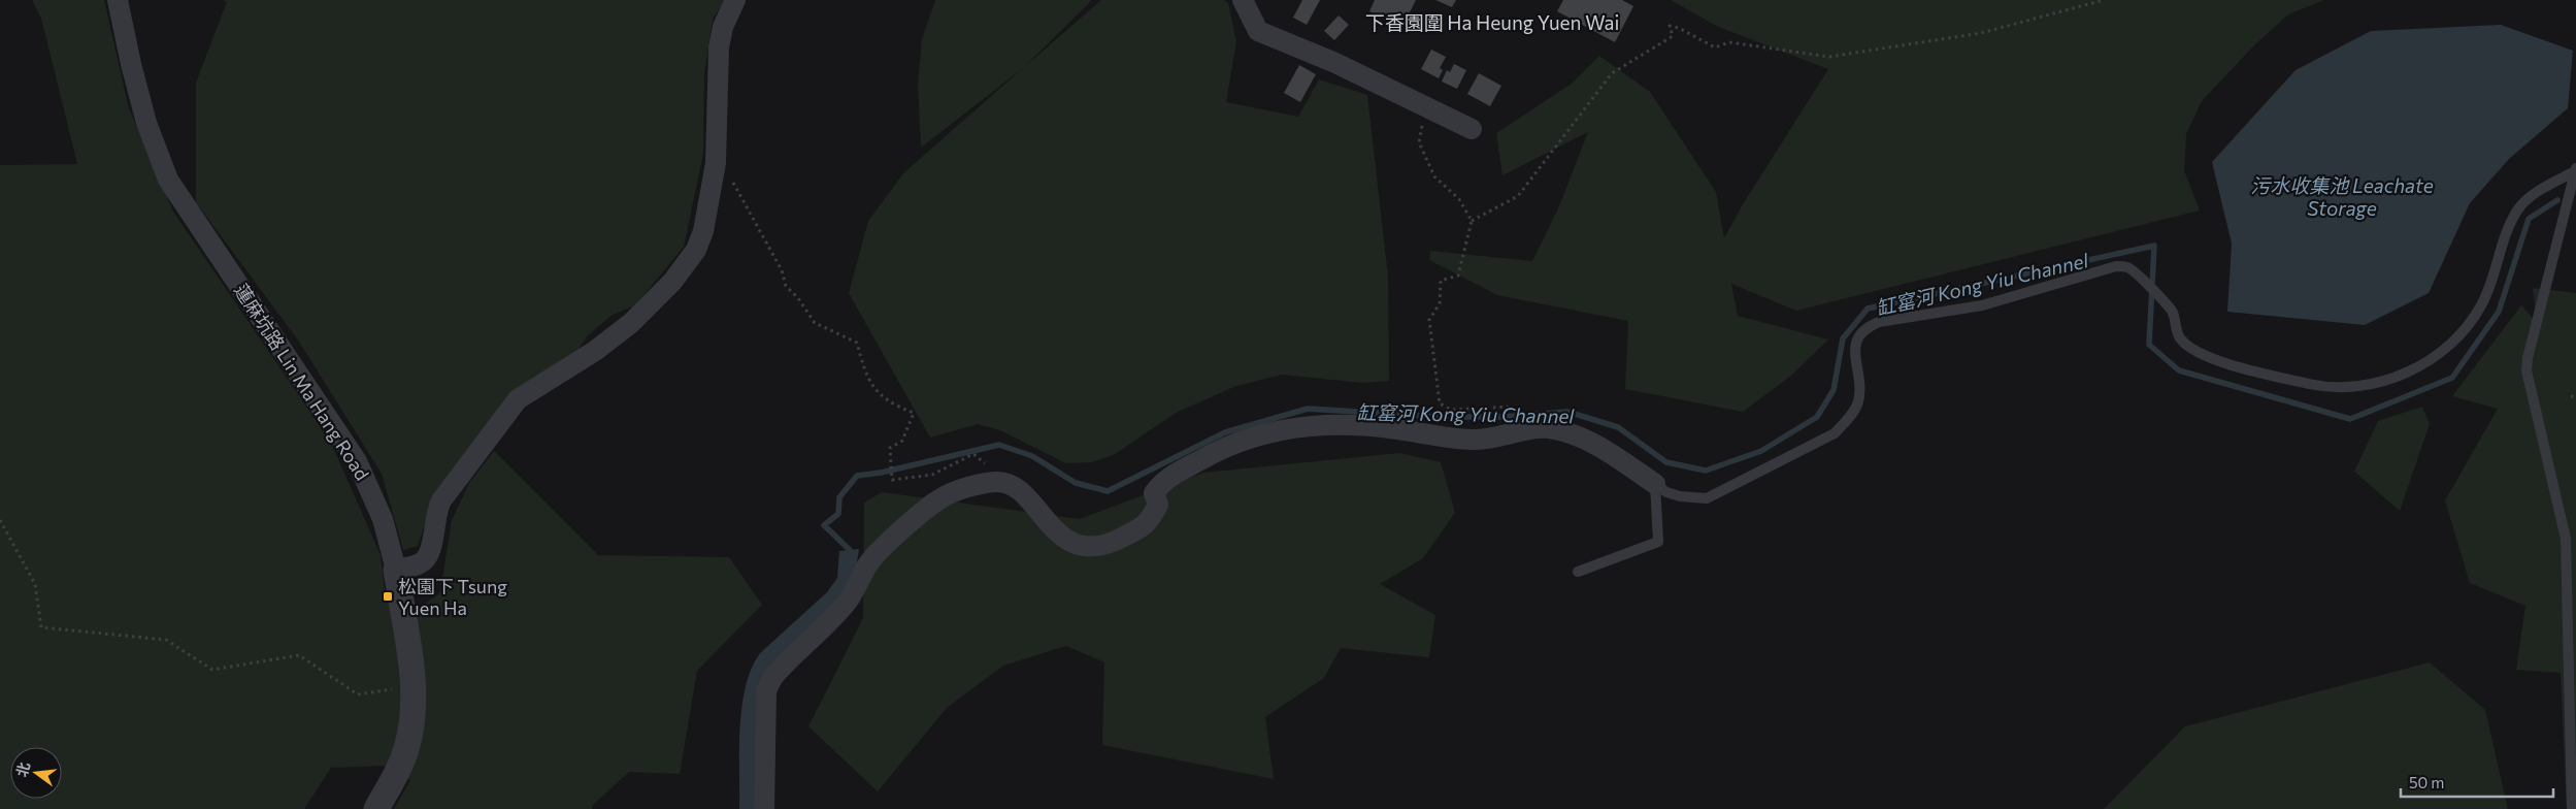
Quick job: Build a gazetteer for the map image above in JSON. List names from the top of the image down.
{
  "streets": {
    "street": ["蓮麻坑路 Lin Ma Hang Road"]
  },
  "districts": ["下香園圍 Ha Heung Yuen Wai"],
  "water": ["污水收集池 Leachate Storage", "缸窰河 Kong Yiu Channel"],
  "places": {
    "transit": ["松園下 Tsung Yuen Ha"]
  },
  "scale_bar": "50 m",
  "north": "left"
}
